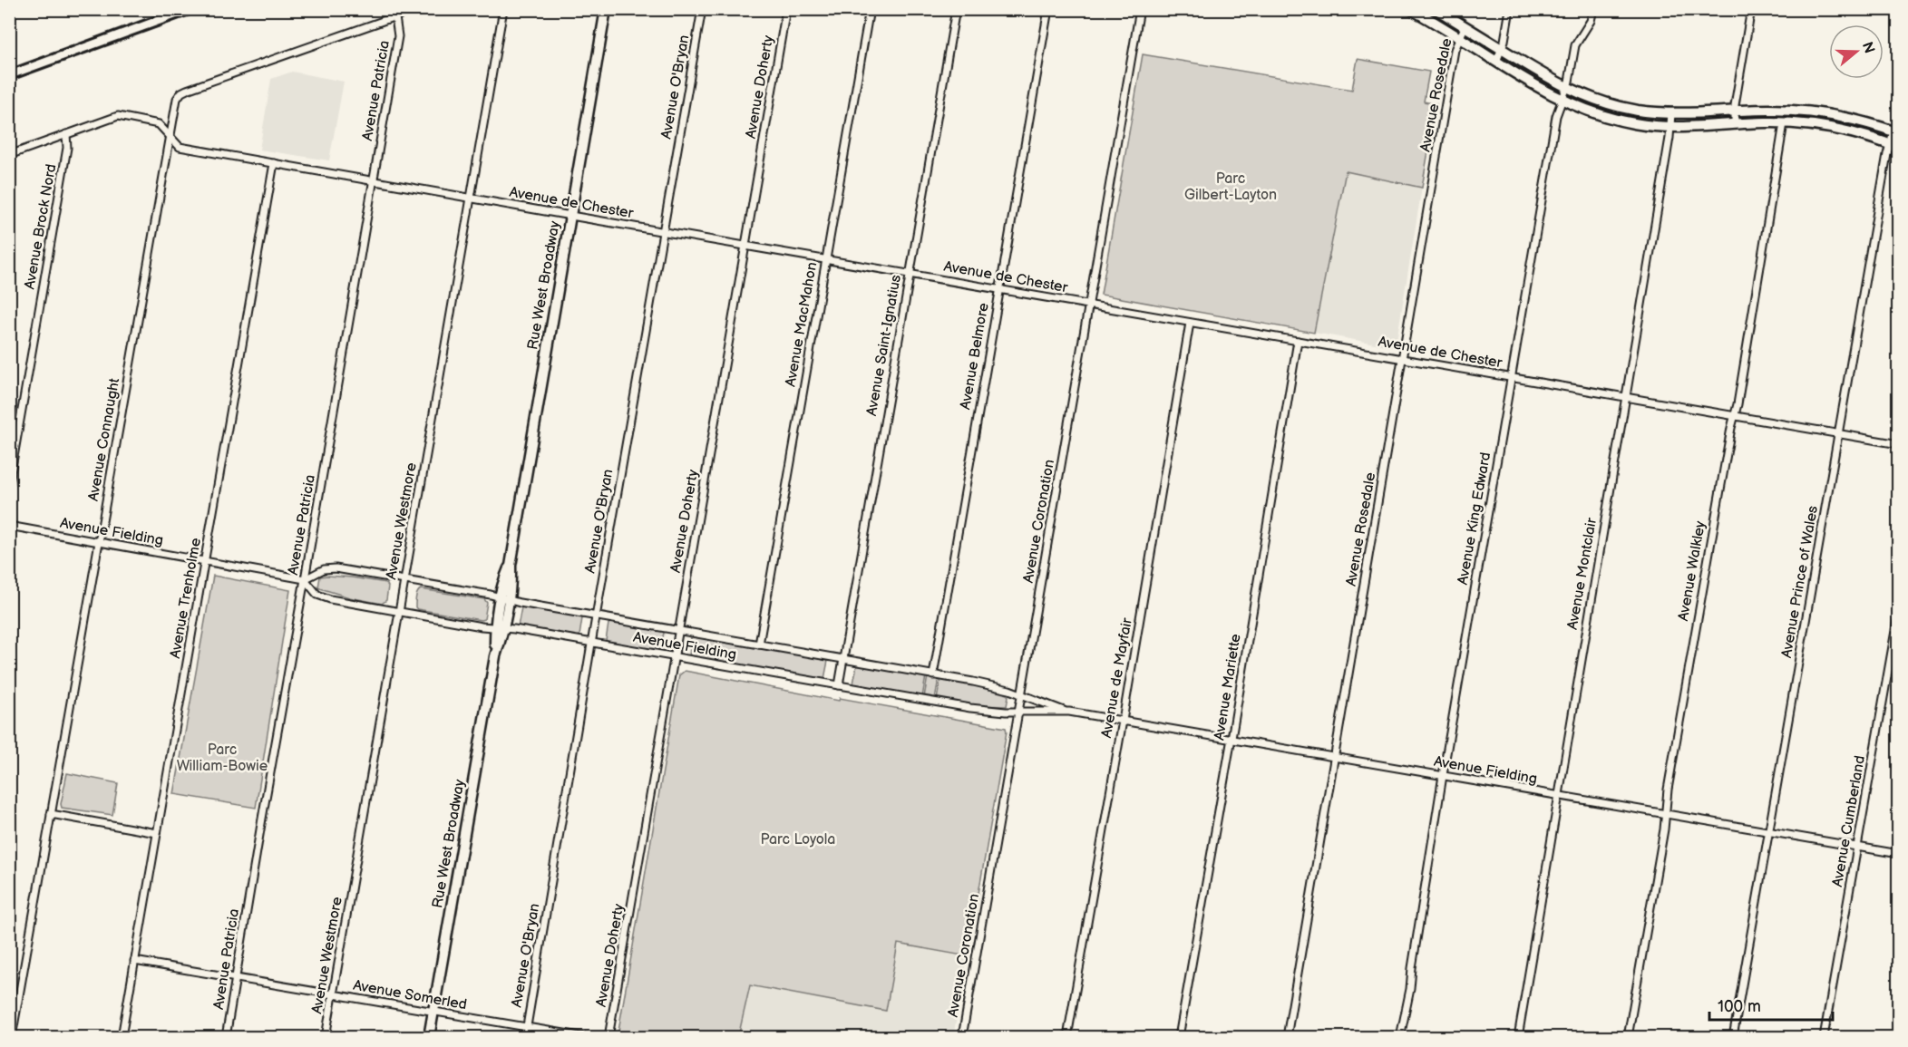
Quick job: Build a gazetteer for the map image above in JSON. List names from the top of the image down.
{
  "streets": {
    "street": [
      "Avenue O'Bryan",
      "Avenue Doherty",
      "Avenue Patricia",
      "Avenue Rosedale",
      "Avenue de Chester",
      "Avenue Brock Nord",
      "Rue West Broadway",
      "Avenue MacMahon",
      "Avenue Saint-Ignatius",
      "Avenue Belmore",
      "Avenue Connaught",
      "Avenue King Edward",
      "Avenue Westmore",
      "Avenue Coronation",
      "Avenue Fielding",
      "Avenue Walkley",
      "Avenue Montclair",
      "Avenue Prince of Wales",
      "Avenue Trenholme",
      "Avenue de Mayfair",
      "Avenue Mariette",
      "Avenue Cumberland",
      "Avenue Somerled"
    ]
  },
  "crossings": [
    ["Avenue O'Bryan", "Avenue de Chester"],
    ["Avenue O'Bryan", "Avenue Fielding"],
    ["Avenue O'Bryan", "Avenue Somerled"],
    ["Avenue Doherty", "Avenue de Chester"],
    ["Avenue Doherty", "Avenue Fielding"],
    ["Avenue Patricia", "Avenue de Chester"],
    ["Avenue Patricia", "Avenue Connaught"],
    ["Avenue Patricia", "Avenue Fielding"],
    ["Avenue Patricia", "Avenue Somerled"],
    ["Avenue Rosedale", "Avenue de Chester"],
    ["Avenue Rosedale", "Avenue Fielding"],
    ["Avenue de Chester", "Avenue Brock Nord"],
    ["Avenue de Chester", "Rue West Broadway"],
    ["Avenue de Chester", "Avenue MacMahon"],
    ["Avenue de Chester", "Avenue Saint-Ignatius"],
    ["Avenue de Chester", "Avenue Belmore"],
    ["Avenue de Chester", "Avenue Connaught"],
    ["Avenue de Chester", "Avenue King Edward"],
    ["Avenue de Chester", "Avenue Westmore"],
    ["Avenue de Chester", "Avenue Coronation"],
    ["Avenue de Chester", "Avenue Walkley"],
    ["Avenue de Chester", "Avenue Montclair"],
    ["Avenue de Chester", "Avenue Prince of Wales"],
    ["Avenue de Chester", "Avenue Trenholme"],
    ["Avenue de Chester", "Avenue de Mayfair"],
    ["Avenue de Chester", "Avenue Mariette"],
    ["Rue West Broadway", "Avenue Fielding"],
    ["Rue West Broadway", "Avenue Somerled"],
    ["Avenue MacMahon", "Avenue Fielding"],
    ["Avenue Saint-Ignatius", "Avenue Fielding"],
    ["Avenue Belmore", "Avenue Fielding"],
    ["Avenue Connaught", "Avenue Fielding"],
    ["Avenue King Edward", "Avenue Fielding"],
    ["Avenue Westmore", "Avenue Fielding"],
    ["Avenue Westmore", "Avenue Somerled"],
    ["Avenue Coronation", "Avenue Fielding"],
    ["Avenue Fielding", "Avenue Walkley"],
    ["Avenue Fielding", "Avenue Montclair"],
    ["Avenue Fielding", "Avenue Prince of Wales"],
    ["Avenue Fielding", "Avenue Trenholme"],
    ["Avenue Fielding", "Avenue de Mayfair"],
    ["Avenue Fielding", "Avenue Mariette"],
    ["Avenue Fielding", "Avenue Cumberland"],
    ["Avenue Trenholme", "Avenue Somerled"]
  ],
  "parks": ["Parc Gilbert-Layton", "Parc William-Bowie", "Parc Loyola"],
  "scale_bar": "100 m",
  "north": "right"
}
